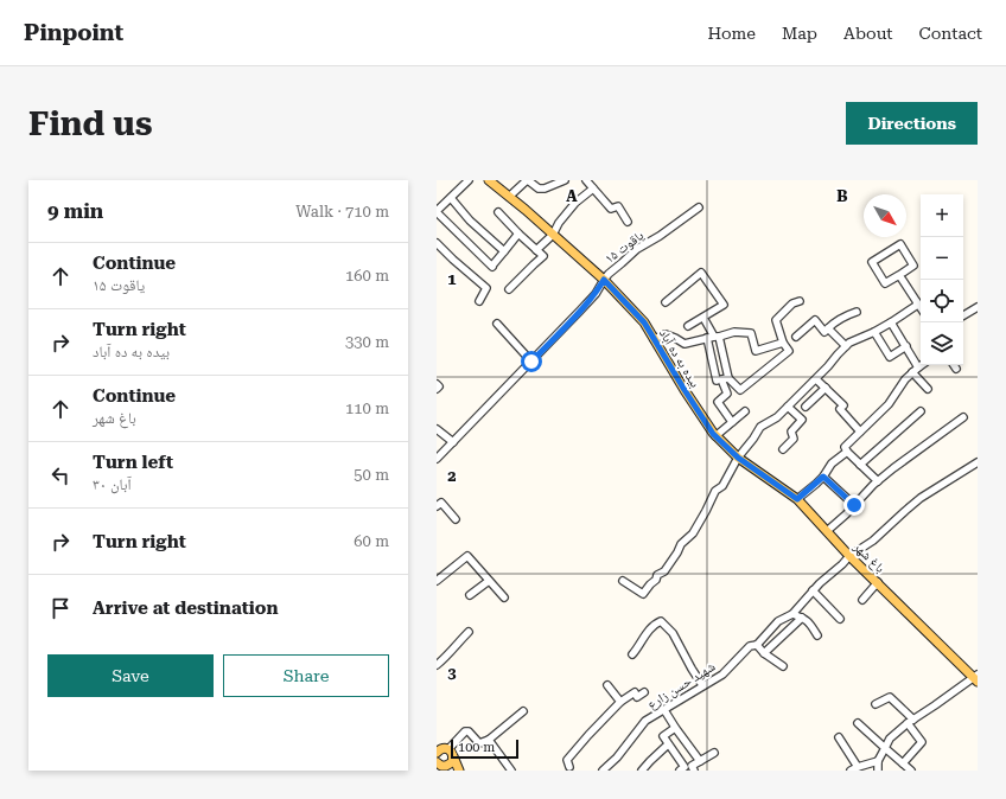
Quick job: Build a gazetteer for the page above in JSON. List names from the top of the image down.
{
  "streets": {
    "main road": ["بیده به ده آباد", "باغ شهر"],
    "street": ["یاقوت ۱۵", "شهید حسن زارع"]
  },
  "crossings": [
    ["یاقوت ۱۵", "بیده به ده آباد"],
    ["بیده به ده آباد", "باغ شهر"],
    ["باغ شهر", "شهید حسن زارع"]
  ],
  "scale_bar": "100 m",
  "north": "bottom right",
  "page": {
    "header": "Pinpoint",
    "nav": [
      "Home",
      "Map",
      "About",
      "Contact"
    ],
    "buttons": [
      "Directions",
      ["Save", "Share"]
    ],
    "title": "Find us",
    "heading": ["9 min", "Walk · 710 m"],
    "map_buttons": ["+", "−"],
    "list": [
      ["Continue", "یاقوت ۱۵", "160 m"],
      ["Turn right", "بیده به ده آباد", "330 m"],
      ["Continue", "باغ شهر", "110 m"],
      ["Turn left", "آبان ۳۰", "50 m"],
      ["Turn right", "60 m"],
      "Arrive at destination"
    ],
    "scale": "100 m"
  },
  "grid": {
    "columns": ["A", "B"],
    "rows": ["1", "2", "3"]
  }
}
